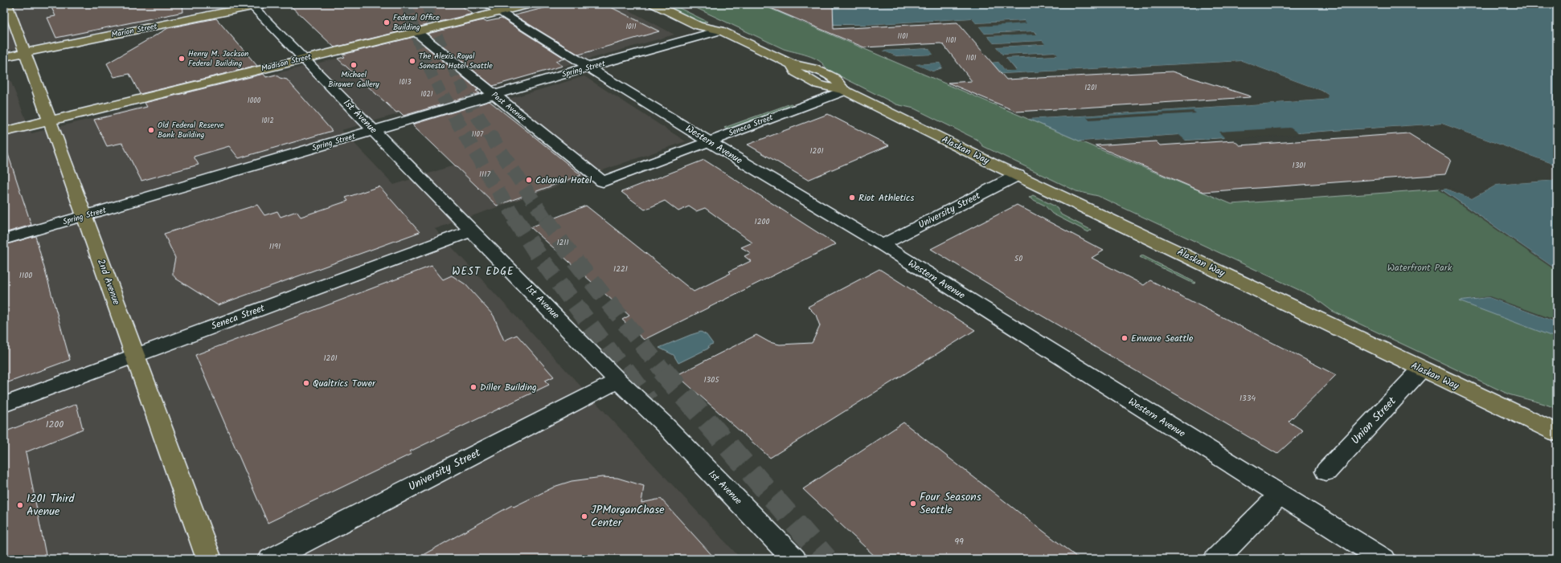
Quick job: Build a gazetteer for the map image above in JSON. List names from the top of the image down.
{
  "streets": {
    "main road": [
      "Marion Street",
      "Madison Street",
      "Alaskan Way",
      "2nd Avenue"
    ],
    "street": [
      "Spring Street",
      "Post Avenue",
      "1st Avenue",
      "Seneca Street",
      "Western Avenue",
      "University Street",
      "Union Street"
    ]
  },
  "crossings": [
    ["Marion Street", "1st Avenue"],
    ["Marion Street", "2nd Avenue"],
    ["Madison Street", "Post Avenue"],
    ["Madison Street", "1st Avenue"],
    ["Madison Street", "Western Avenue"],
    ["Madison Street", "2nd Avenue"],
    ["Spring Street", "Post Avenue"],
    ["Spring Street", "1st Avenue"],
    ["Spring Street", "Western Avenue"],
    ["Spring Street", "Alaskan Way"],
    ["Spring Street", "2nd Avenue"],
    ["Post Avenue", "Seneca Street"],
    ["1st Avenue", "Seneca Street"],
    ["1st Avenue", "University Street"],
    ["Seneca Street", "Western Avenue"],
    ["Seneca Street", "Alaskan Way"],
    ["Seneca Street", "2nd Avenue"],
    ["Western Avenue", "University Street"],
    ["Alaskan Way", "University Street"],
    ["Alaskan Way", "Union Street"]
  ],
  "districts": ["WEST EDGE"],
  "parks": ["Waterfront Park"],
  "places": [
    "Federal Office Building",
    "Henry M. Jackson Federal Building",
    "The Alexis Royal Sonesta Hotel Seattle",
    "Michael Birawer Gallery",
    "Old Federal Reserve Bank Building",
    "Colonial Hotel",
    "Riot Athletics",
    "Enwave Seattle",
    "Qualtrics Tower",
    "Diller Building",
    "Four Seasons Seattle",
    "1201 Third Avenue",
    "JPMorganChase Center"
  ],
  "house_numbers": [
    "1011",
    "1101",
    "1101",
    "1101",
    "1013",
    "1201",
    "1021",
    "1000",
    "1012",
    "1107",
    "1201",
    "1301",
    "1117",
    "1200",
    "1211",
    "1191",
    "50",
    "1221",
    "1100",
    "1201",
    "1305",
    "1334",
    "1200",
    "99"
  ]
}
